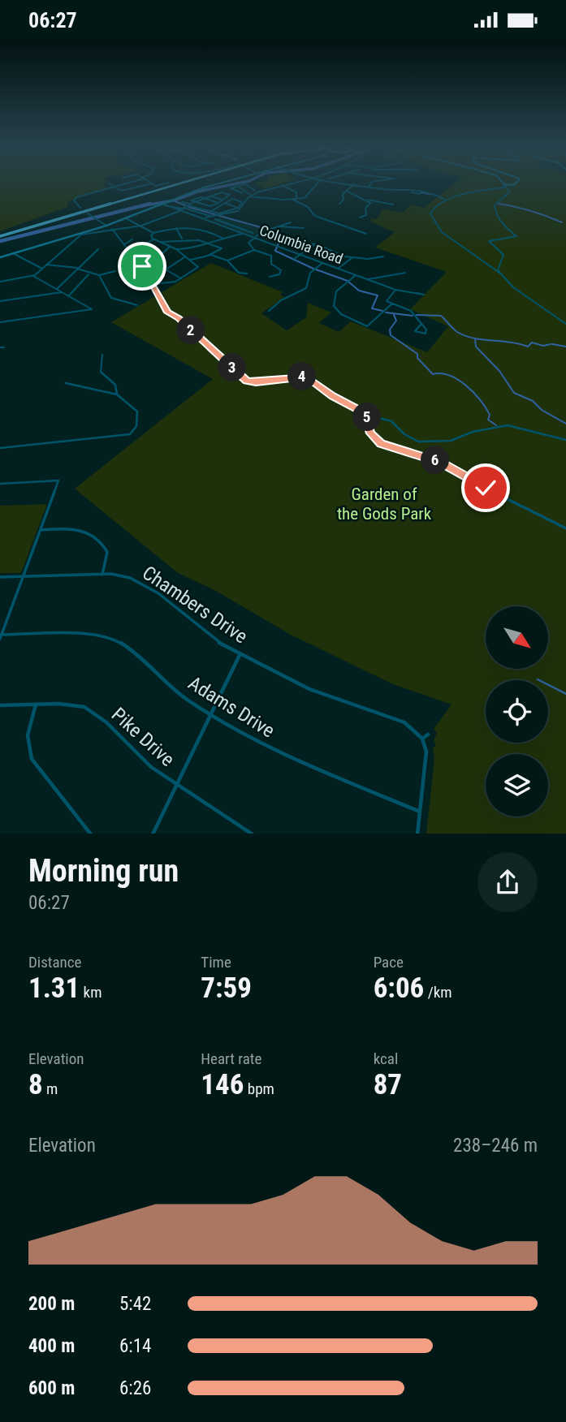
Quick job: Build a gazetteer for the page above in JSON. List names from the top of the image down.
{
  "streets": {
    "street": [
      "Columbia Road",
      "Chambers Drive",
      "Adams Drive",
      "Pike Drive"
    ]
  },
  "parks": ["Garden of the Gods Park"],
  "north": "bottom right",
  "page": {
    "status": "06:27",
    "pins": [
      "2",
      "3",
      "4",
      "5",
      "6"
    ],
    "heading": ["Morning run", "06:27"],
    "stats": [
      ["Distance", "1.31 km"],
      ["Time", "7:59"],
      ["Pace", "6:06 /km"],
      ["Elevation", "8 m"],
      ["Heart rate", "146 bpm"],
      ["kcal", "87"]
    ],
    "chart": ["Elevation", "238–246 m"],
    "list": [
      {
        "name": "200 m",
        "note": "5:42"
      },
      {
        "name": "400 m",
        "note": "6:14"
      },
      {
        "name": "600 m",
        "note": "6:26"
      }
    ]
  }
}
